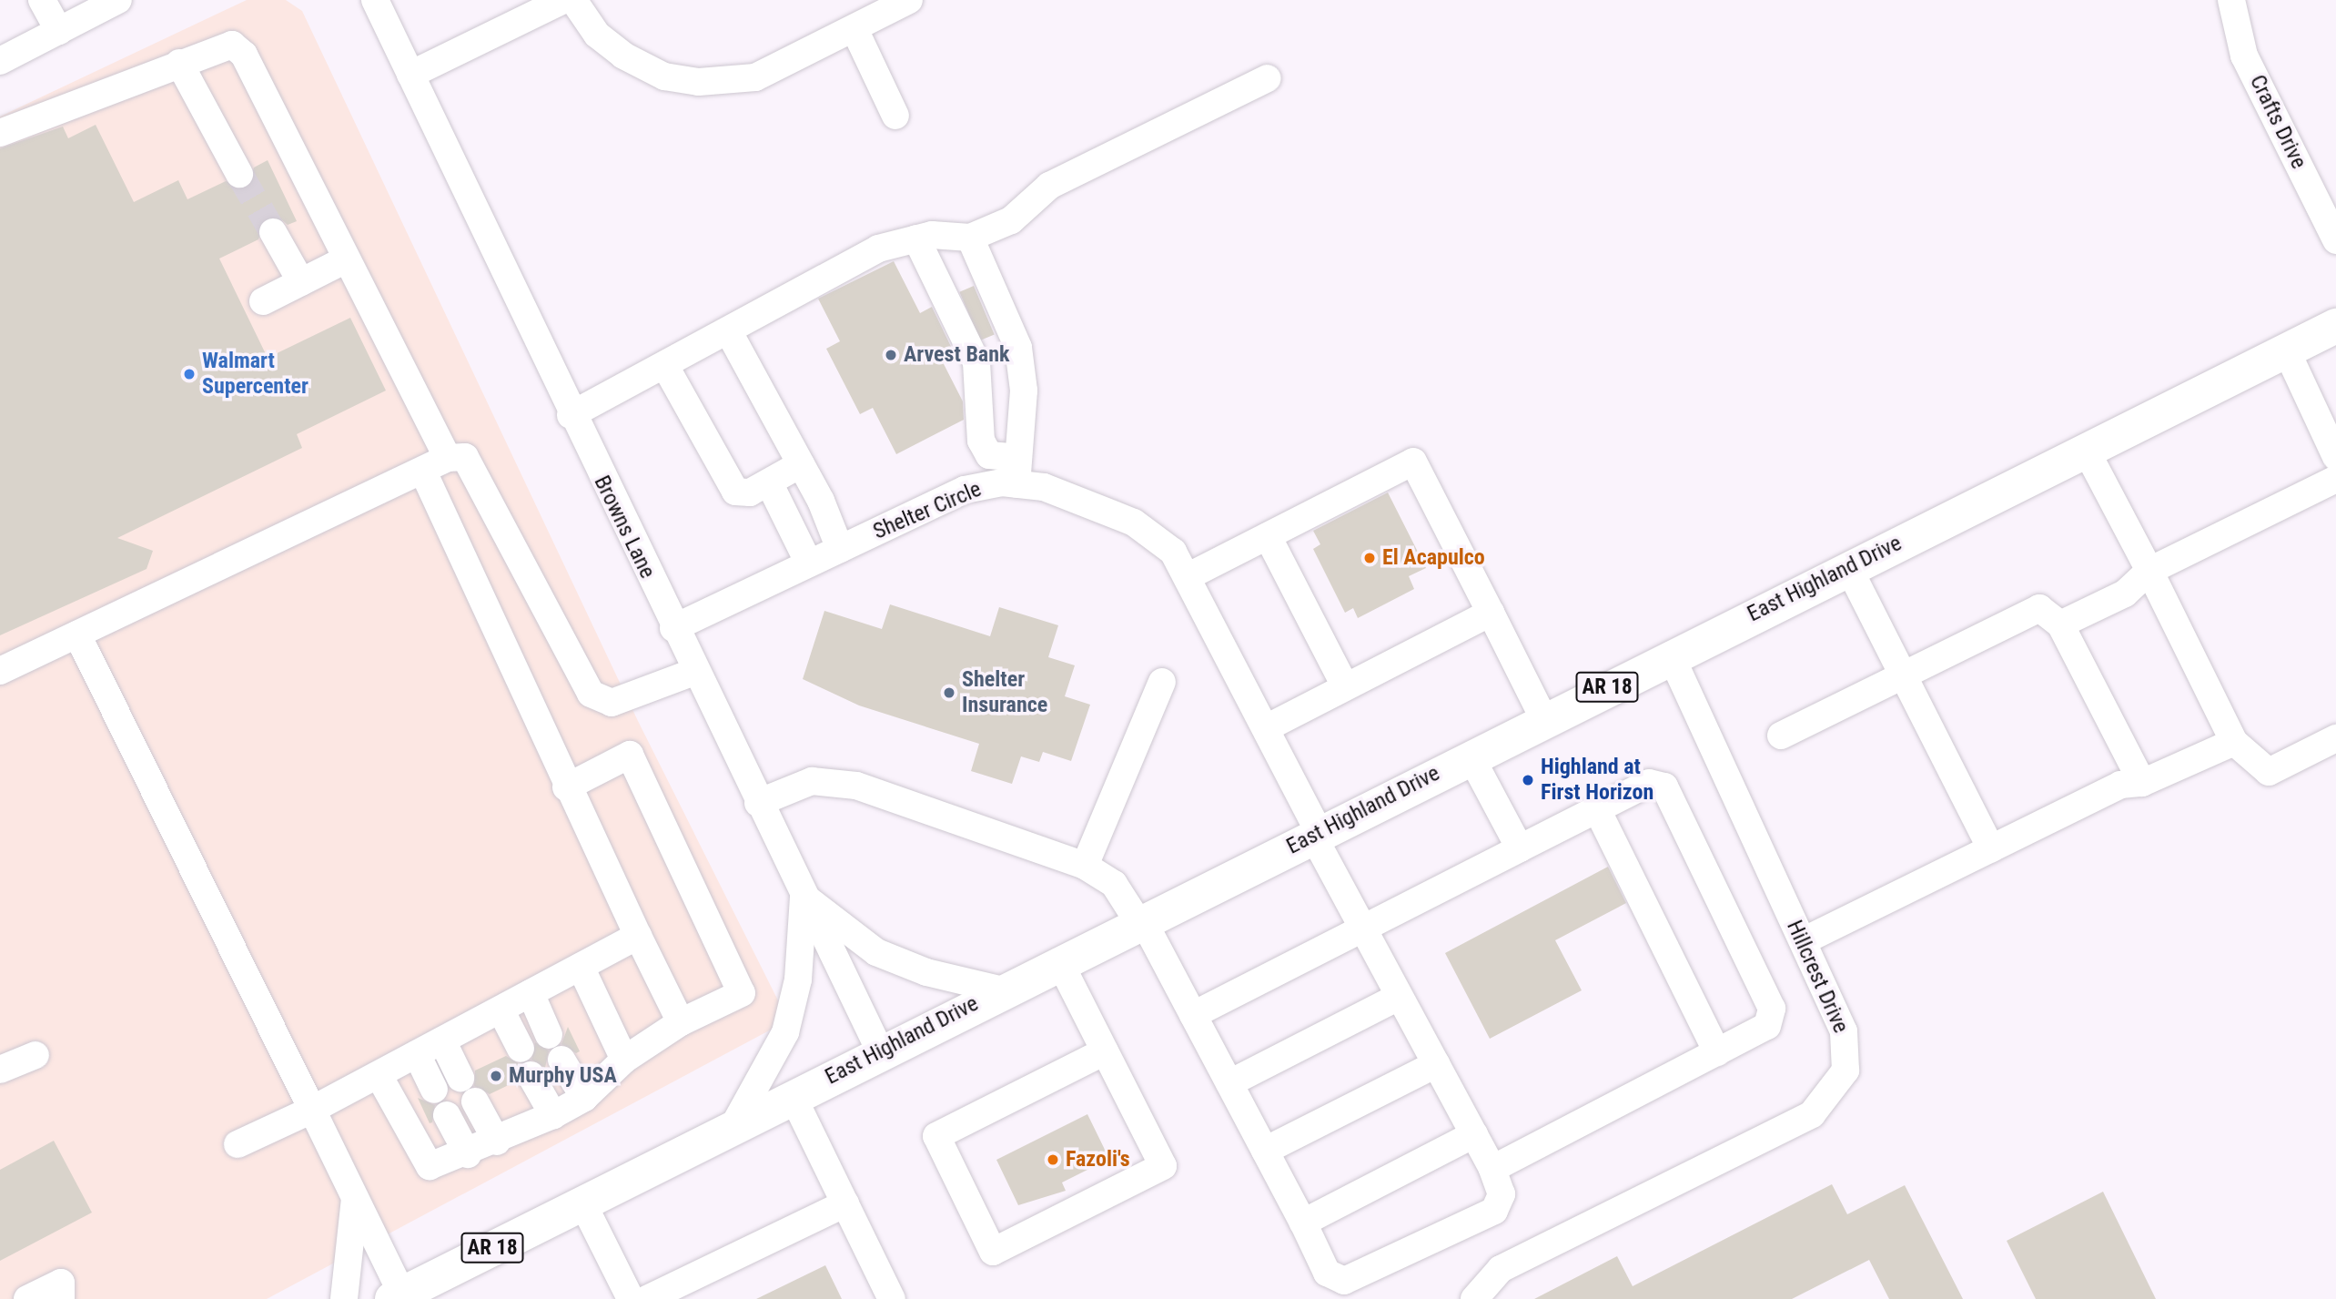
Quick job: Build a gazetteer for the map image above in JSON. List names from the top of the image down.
{
  "streets": {
    "main road": ["East Highland Drive", "AR 18"],
    "street": [
      "Crafts Drive",
      "Shelter Circle",
      "Browns Lane",
      "Hillcrest Drive"
    ]
  },
  "crossings": [
    ["Shelter Circle", "Browns Lane"],
    ["Shelter Circle", "East Highland Drive"],
    ["Browns Lane", "East Highland Drive"],
    ["East Highland Drive", "Hillcrest Drive"]
  ],
  "places": [
    "Arvest Bank",
    "Walmart Supercenter",
    "El Acapulco",
    "Shelter Insurance",
    "Highland at First Horizon",
    "Murphy USA",
    "Fazoli's"
  ]
}
